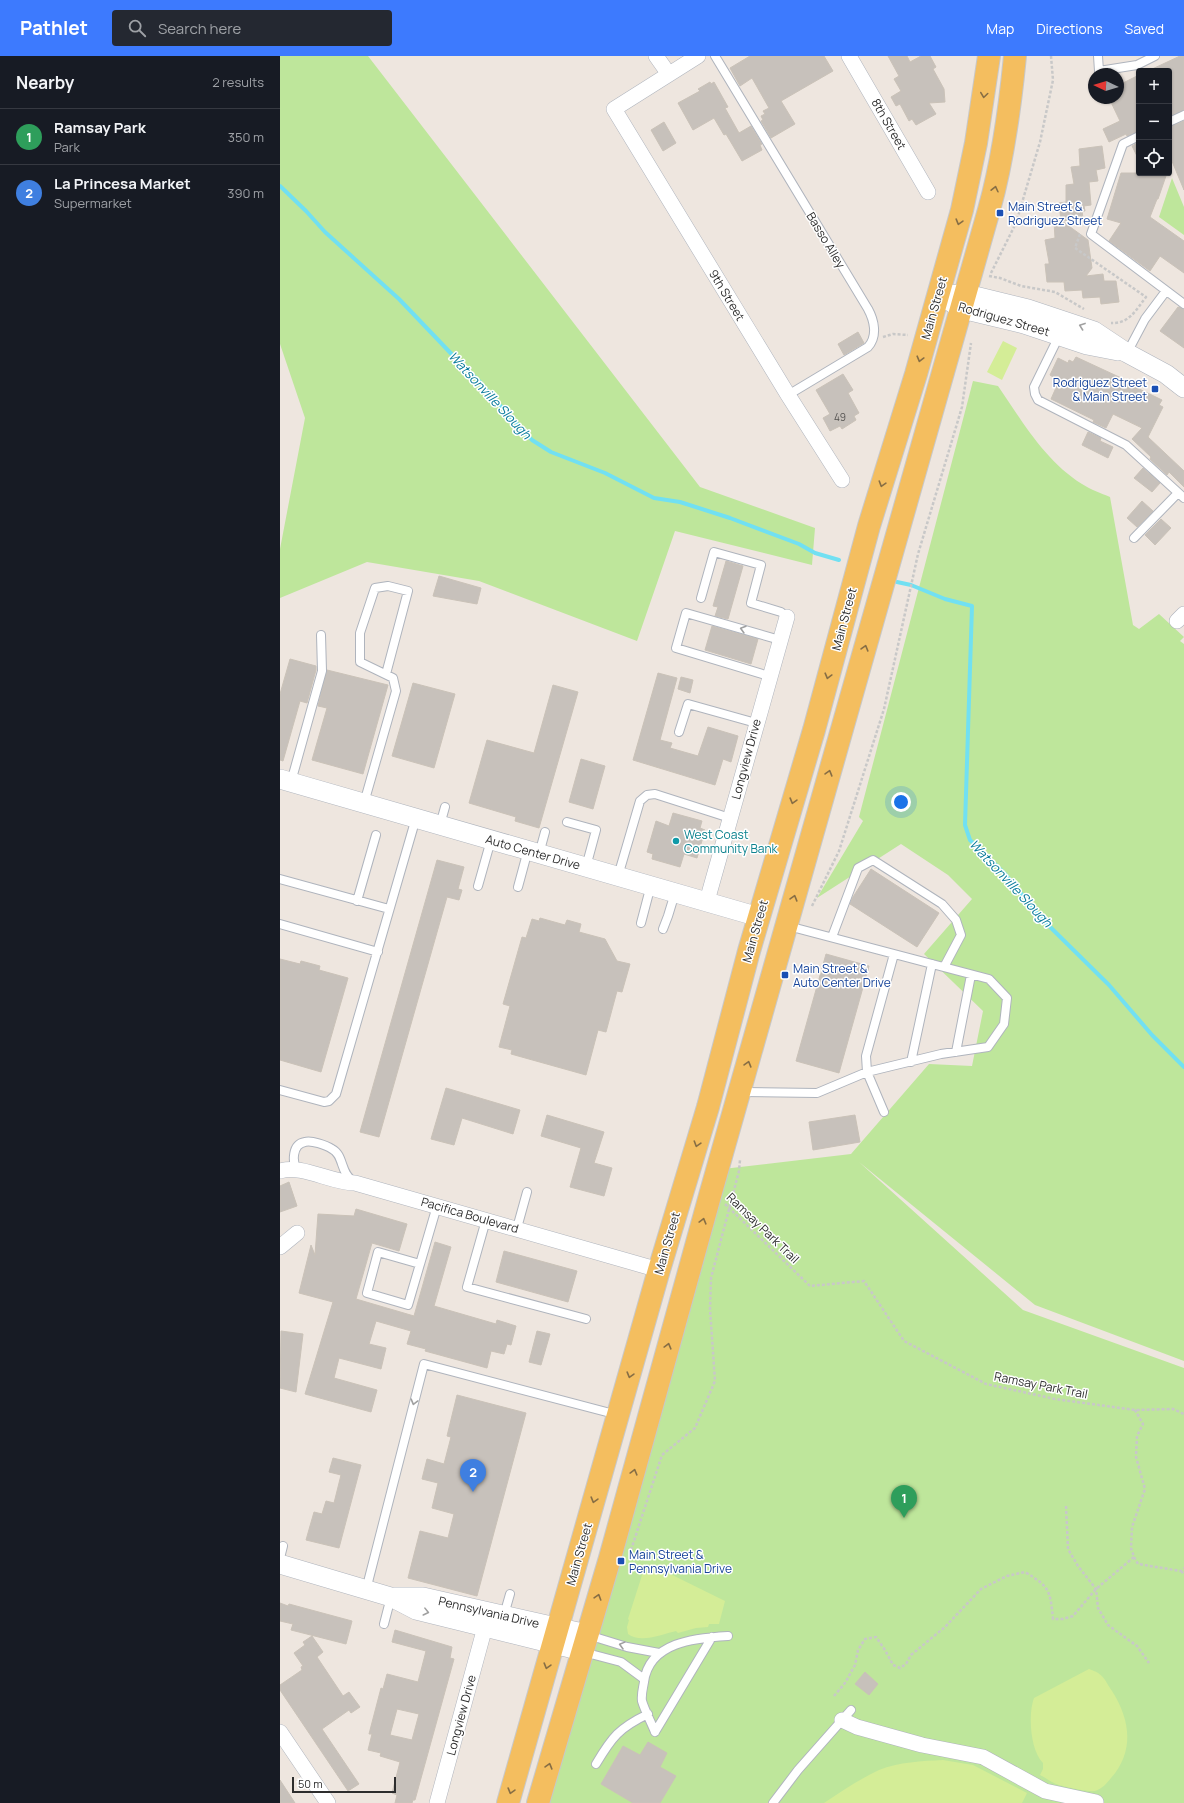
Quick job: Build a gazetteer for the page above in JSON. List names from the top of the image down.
{
  "streets": {
    "main road": ["Main Street", "Auto Center Drive"],
    "street": [
      "8th Street",
      "9th Street",
      "Rodriguez Street",
      "Longview Drive",
      "Pacifica Boulevard",
      "Pennsylvania Drive"
    ],
    "lane": ["Basso Alley"],
    "path": ["Ramsay Park Trail"]
  },
  "crossings": [
    ["Main Street", "Rodriguez Street"],
    ["Main Street", "Auto Center Drive"],
    ["Main Street", "Pacifica Boulevard"],
    ["Main Street", "Pennsylvania Drive"],
    ["Longview Drive", "Auto Center Drive"],
    ["Longview Drive", "Pennsylvania Drive"]
  ],
  "water": ["Watsonville Slough"],
  "places": {
    "transit": [
      "Main Street & Rodriguez Street",
      "Rodriguez Street & Main Street",
      "Main Street & Auto Center Drive",
      "Main Street & Pennsylvania Drive"
    ],
    "other": ["West Coast Community Bank"]
  },
  "house_numbers": ["49"],
  "scale_bar": "50 m",
  "north": "left",
  "page": {
    "header": "Pathlet",
    "search": "Search here",
    "nav": ["Map", "Directions", "Saved"],
    "heading": ["Nearby", "2 results"],
    "map_buttons": ["+", "−"],
    "list": [
      {
        "mark": "1",
        "name": "Ramsay Park",
        "note": "Park",
        "value": "350 m"
      },
      {
        "mark": "2",
        "name": "La Princesa Market",
        "note": "Supermarket",
        "value": "390 m"
      }
    ],
    "pins": ["2", "1"],
    "scale": "50 m"
  }
}
